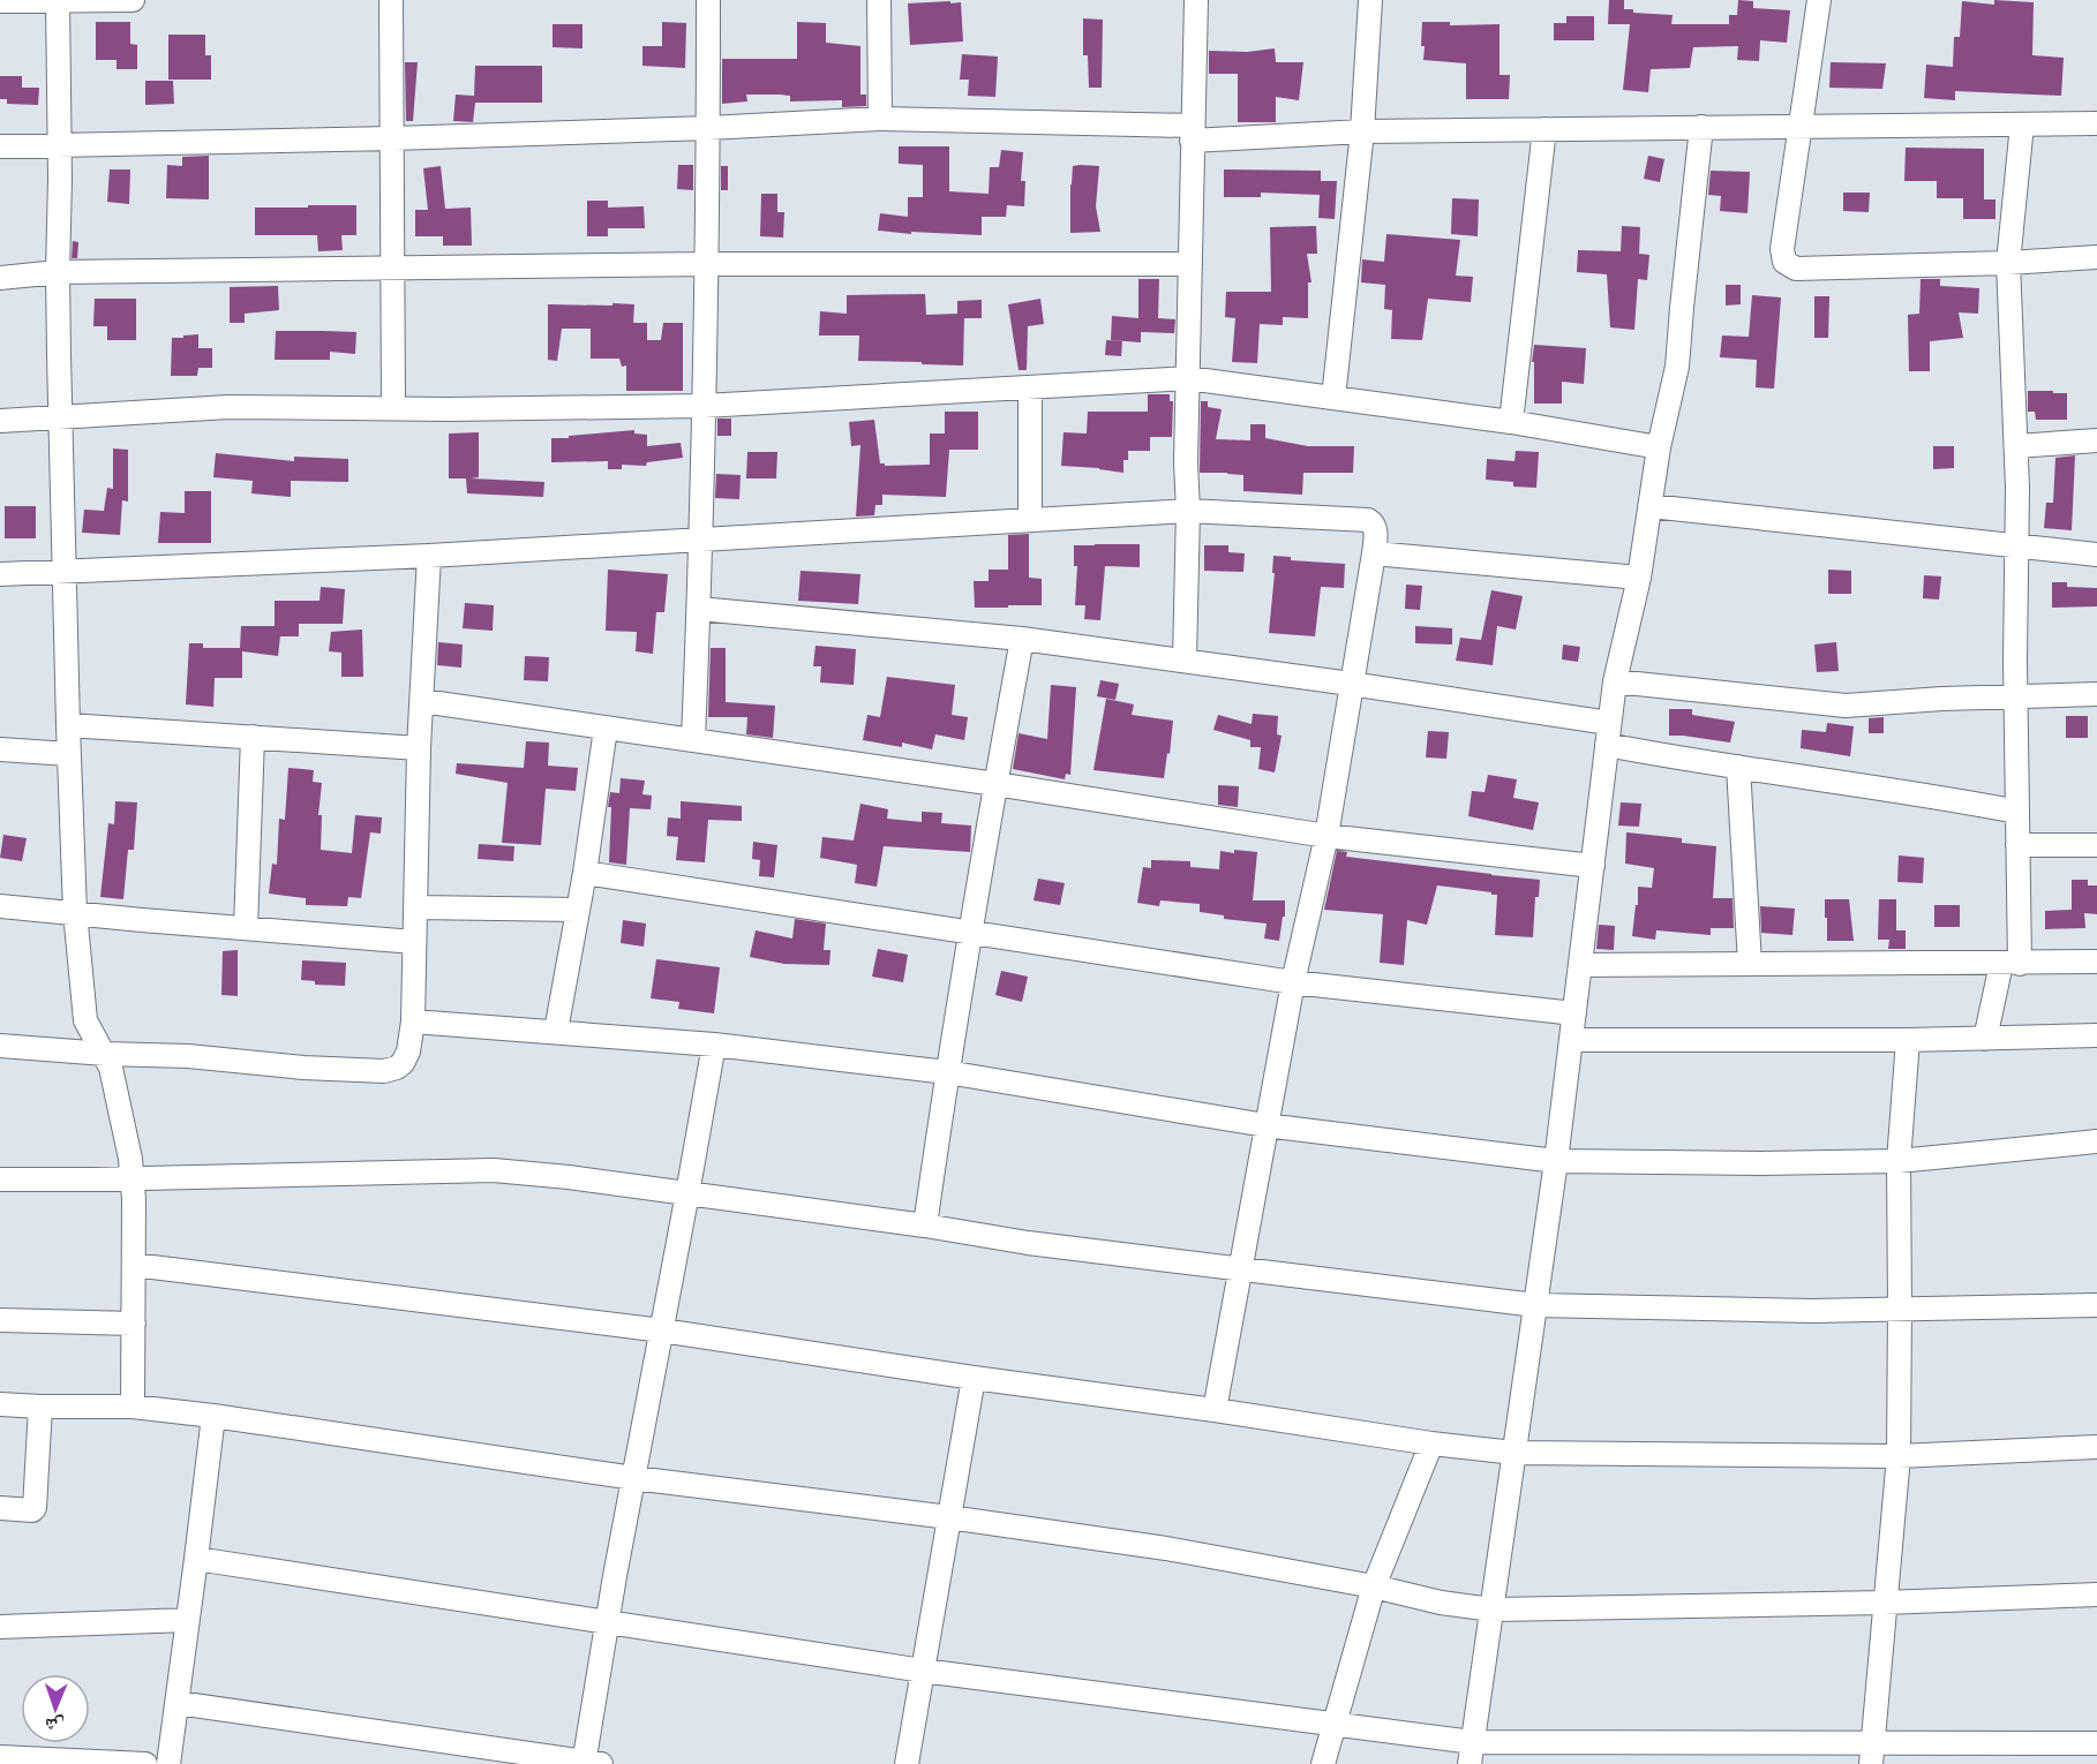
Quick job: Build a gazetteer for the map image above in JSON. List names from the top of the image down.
{
  "north": "bottom"
}
